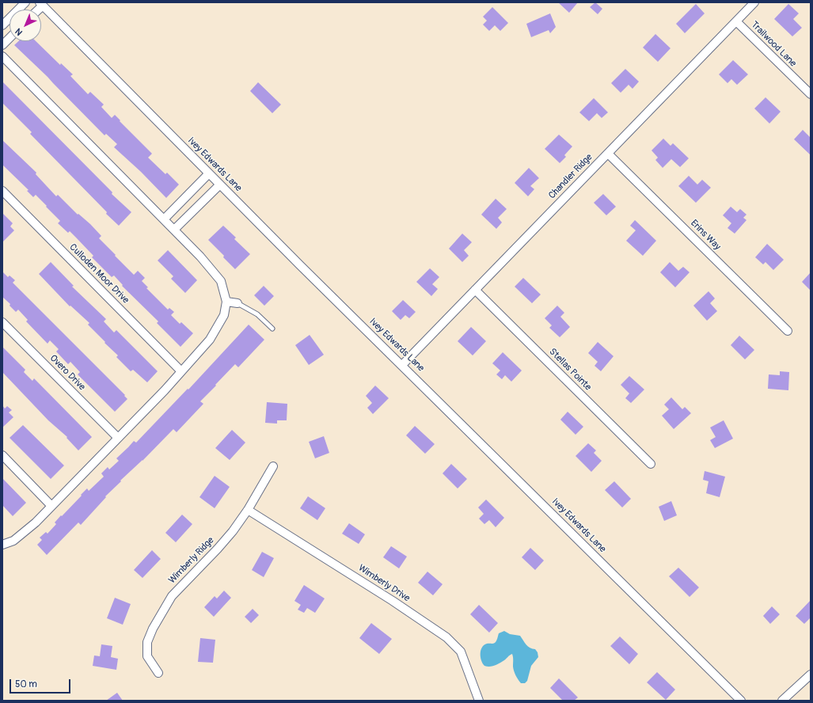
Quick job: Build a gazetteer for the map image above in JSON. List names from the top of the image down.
{
  "streets": {
    "street": [
      "Trailwood Lane",
      "Ivey Edwards Lane",
      "Chandler Ridge",
      "Erins Way",
      "Culloden Moor Drive",
      "Stellas Pointe",
      "Overo Drive",
      "Wimberly Ridge",
      "Wimberly Drive"
    ]
  },
  "crossings": [
    ["Trailwood Lane", "Chandler Ridge"],
    ["Ivey Edwards Lane", "Chandler Ridge"],
    ["Chandler Ridge", "Erins Way"],
    ["Chandler Ridge", "Stellas Pointe"],
    ["Wimberly Ridge", "Wimberly Drive"]
  ],
  "scale_bar": "50 m",
  "north": "bottom left"
}
